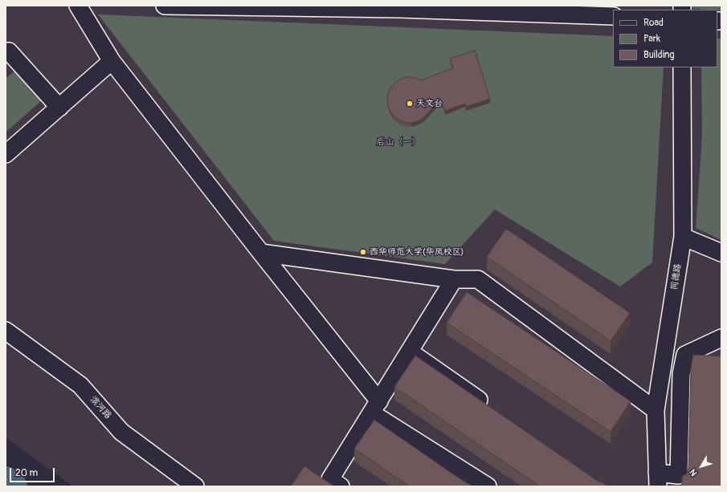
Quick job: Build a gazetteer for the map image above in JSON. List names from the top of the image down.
{
  "streets": {
    "street": ["同德路", "滨河路"]
  },
  "parks": ["后山（一）"],
  "places": ["天文台", "西华师范大学(华凤校区)"],
  "legend": ["Road", "Park", "Building"],
  "scale_bar": "20 m",
  "north": "bottom left"
}
